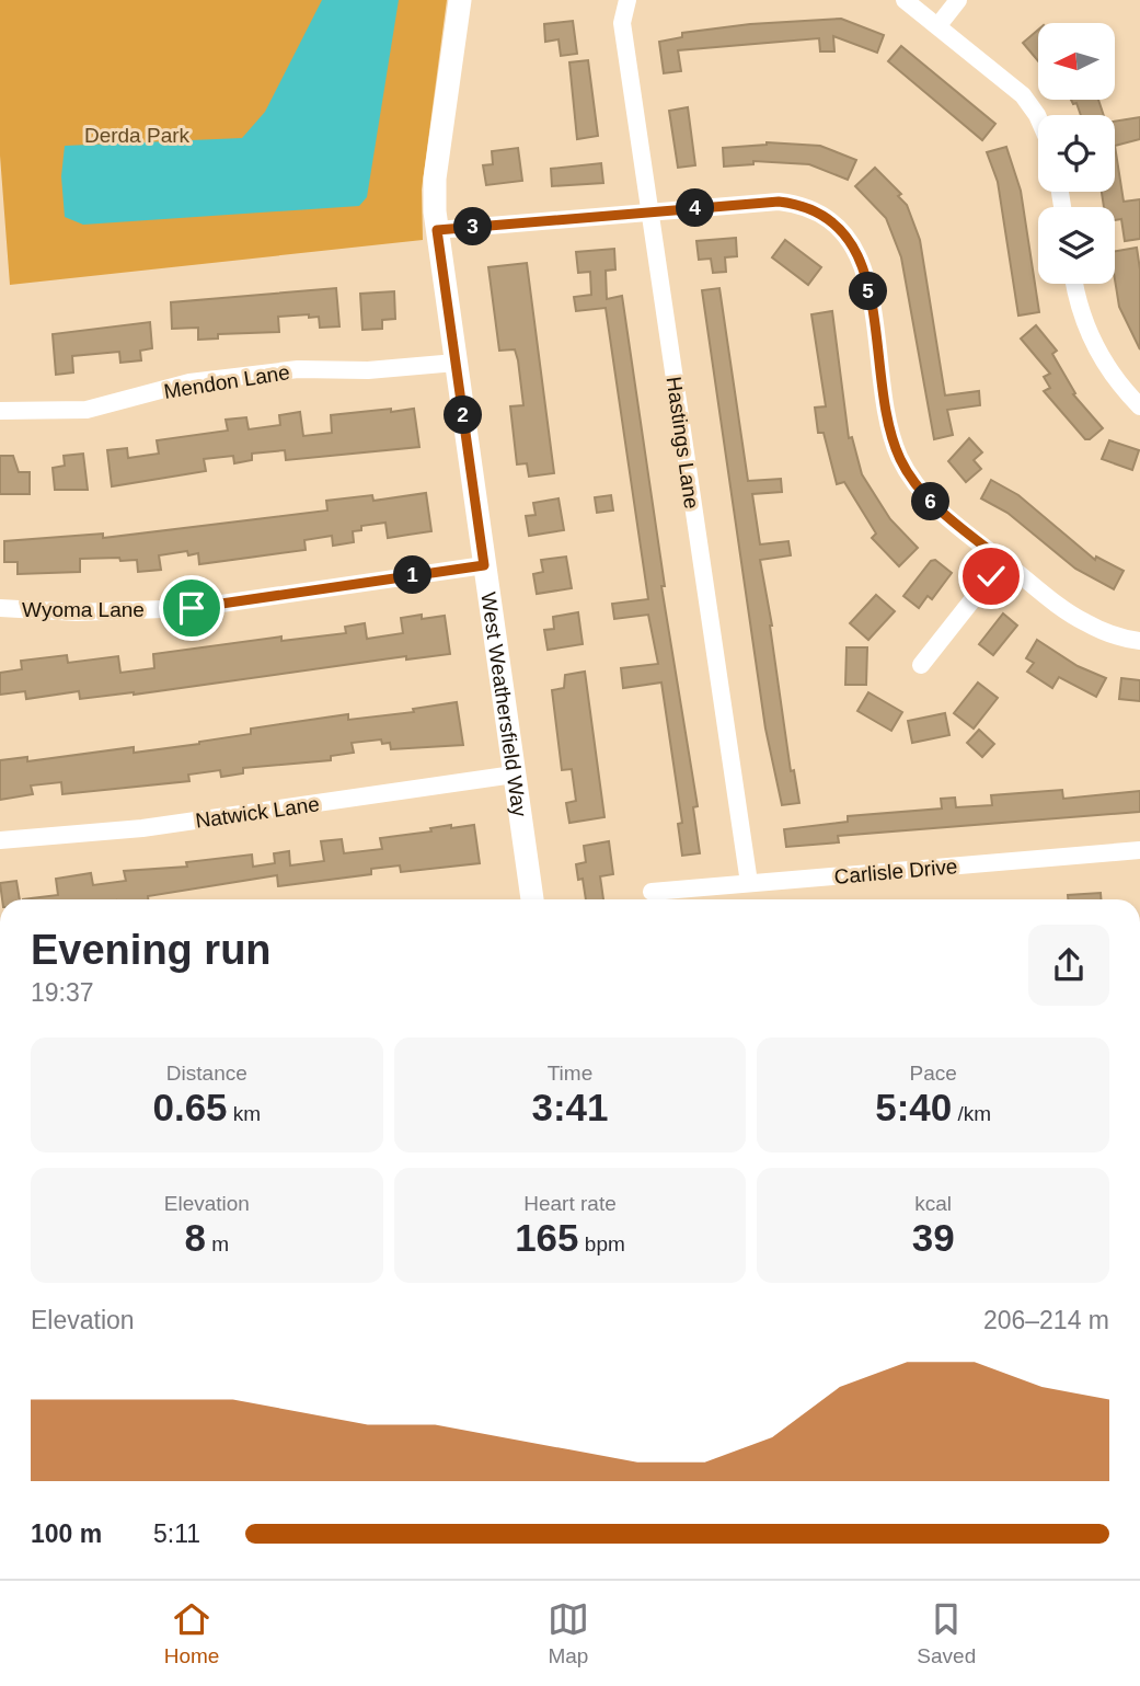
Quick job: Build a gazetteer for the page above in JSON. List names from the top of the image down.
{
  "streets": {
    "street": [
      "Mendon Lane",
      "Hastings Lane",
      "Wyoma Lane",
      "West Weathersfield Way",
      "Natwick Lane",
      "Carlisle Drive"
    ]
  },
  "crossings": [
    ["Mendon Lane", "West Weathersfield Way"],
    ["Hastings Lane", "Carlisle Drive"],
    ["Wyoma Lane", "West Weathersfield Way"],
    ["West Weathersfield Way", "Natwick Lane"]
  ],
  "parks": ["Derda Park"],
  "north": "left",
  "page": {
    "pins": [
      "4",
      "3",
      "5",
      "2",
      "6",
      "1"
    ],
    "heading": ["Evening run", "19:37"],
    "stats": [
      ["Distance", "0.65 km"],
      ["Time", "3:41"],
      ["Pace", "5:40 /km"],
      ["Elevation", "8 m"],
      ["Heart rate", "165 bpm"],
      ["kcal", "39"]
    ],
    "chart": ["Elevation", "206–214 m"],
    "list": [
      {
        "name": "100 m",
        "note": "5:11"
      }
    ],
    "tabs": ["Home", "Map", "Saved"]
  }
}
